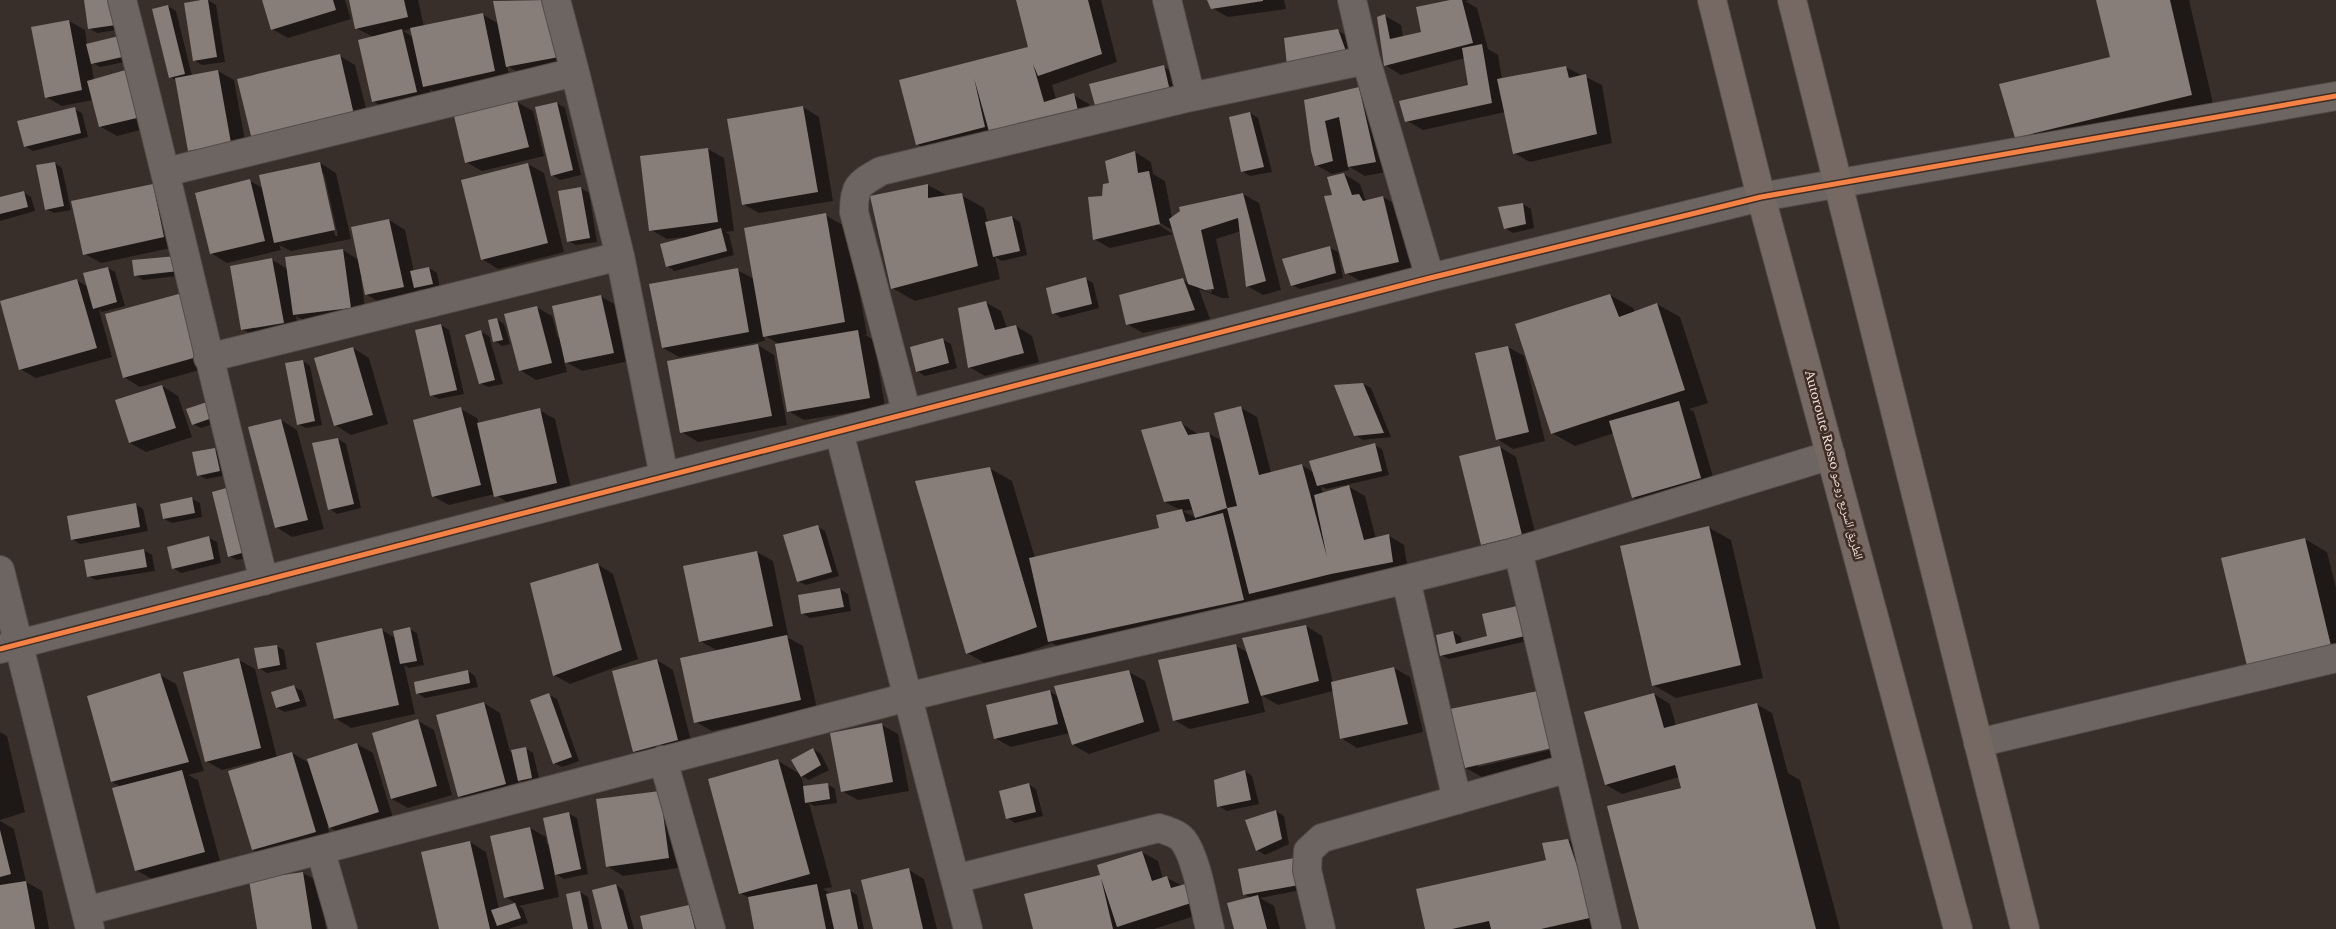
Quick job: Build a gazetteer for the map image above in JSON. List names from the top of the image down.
{
  "streets": {
    "highway": ["Autoroute Rosso الطريق السريع روصو"]
  }
}
